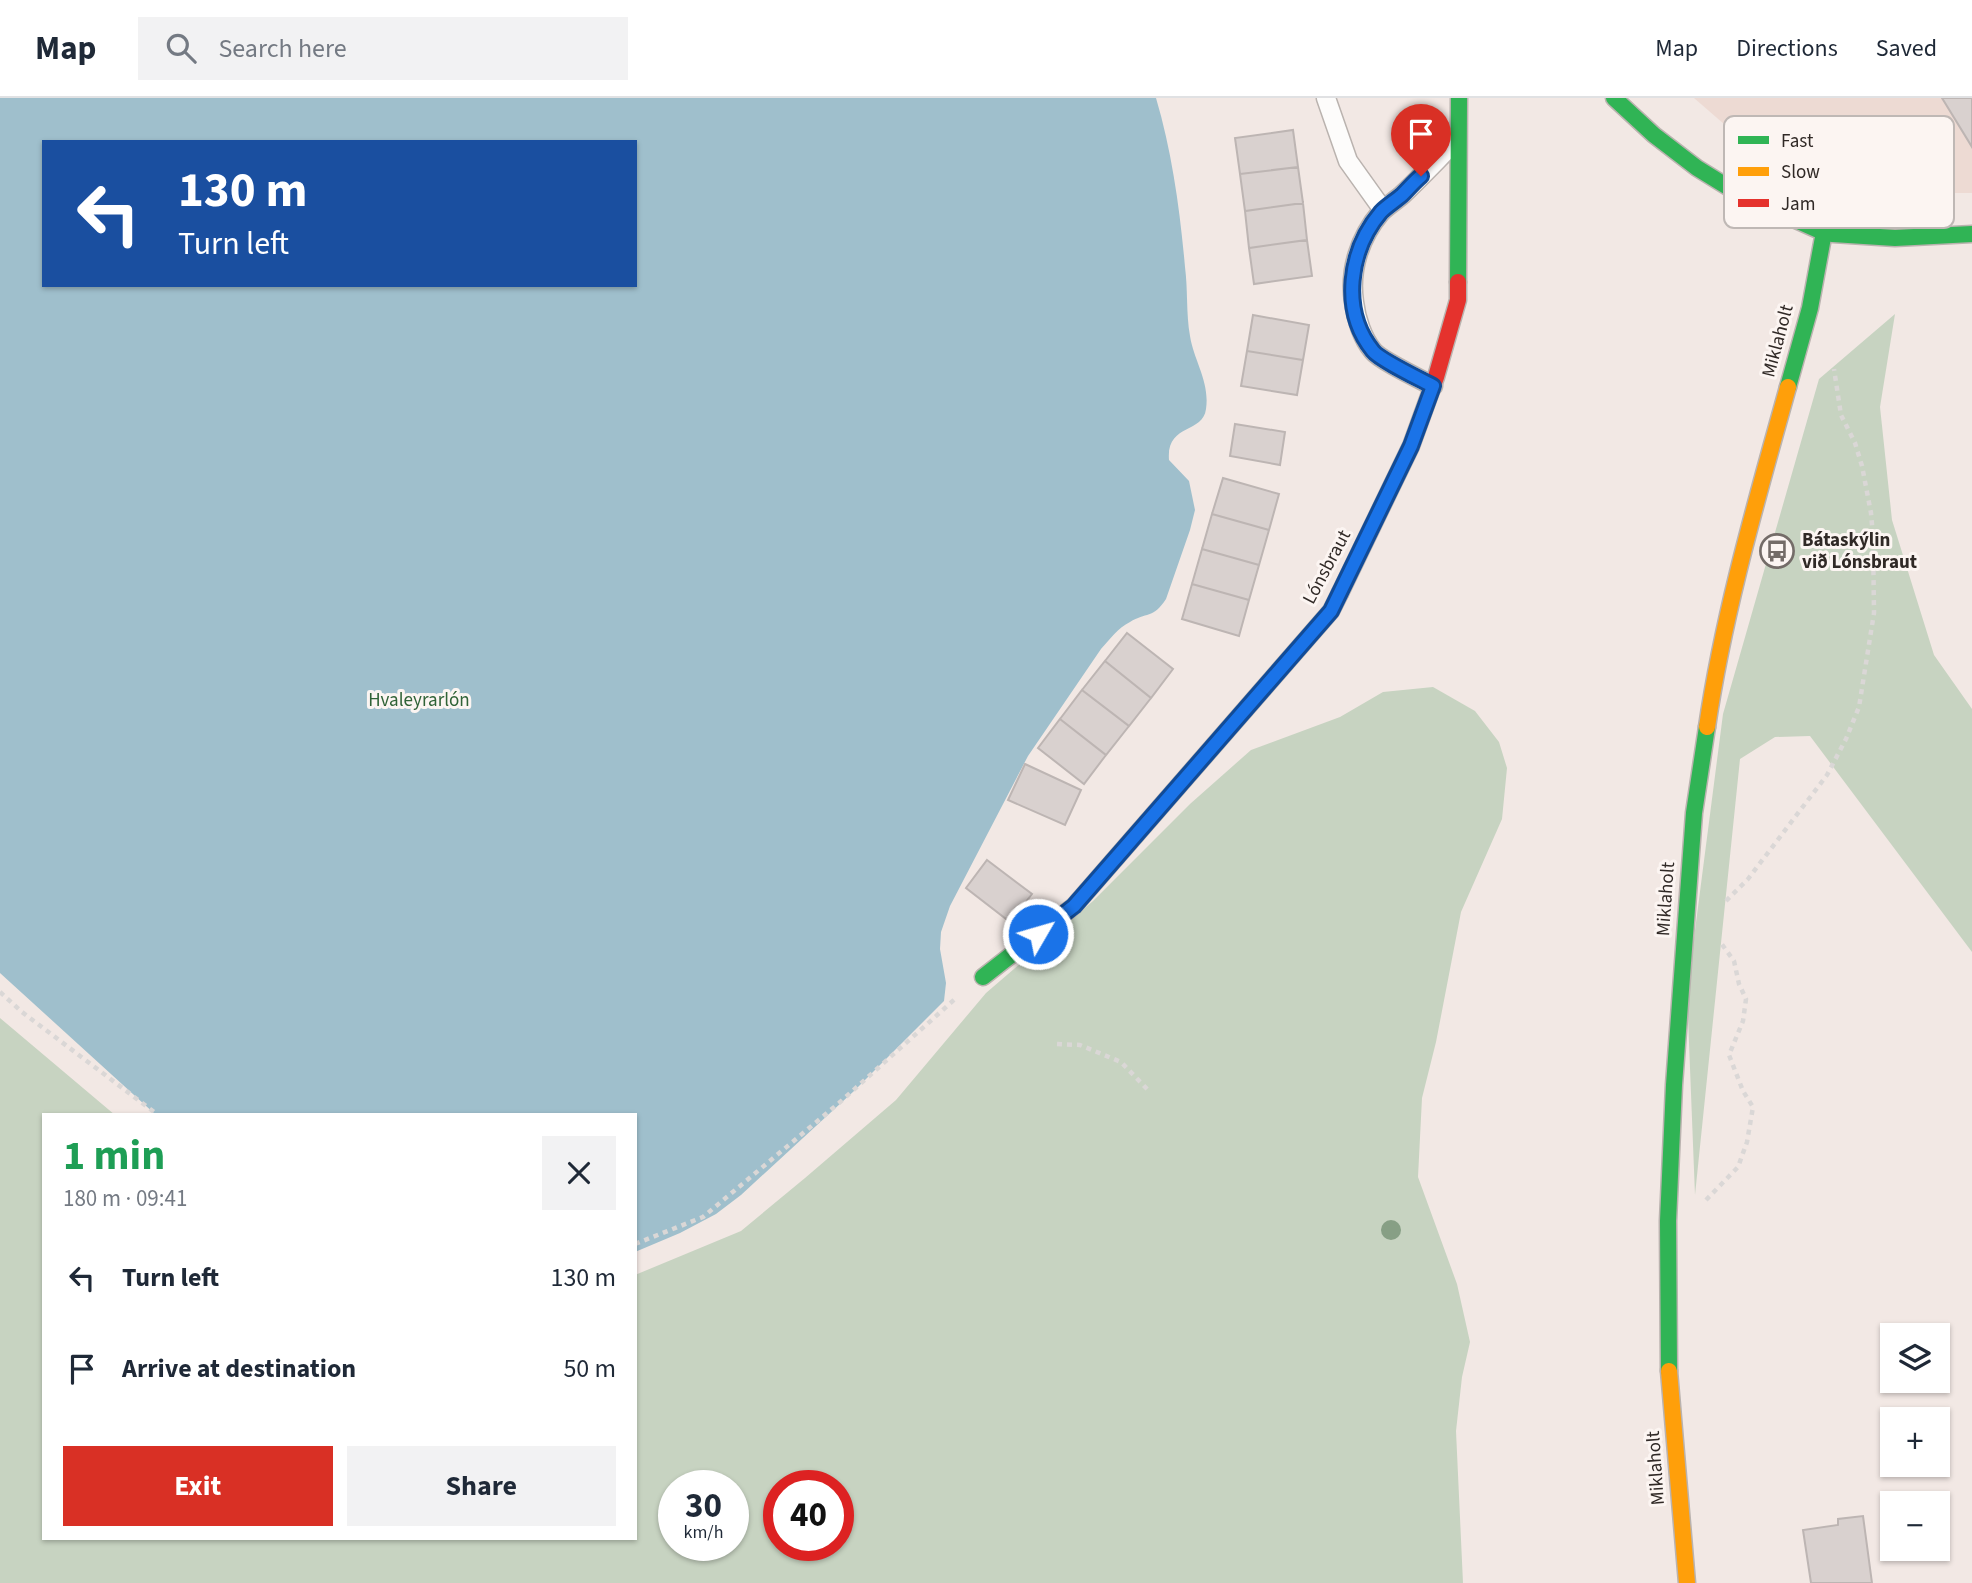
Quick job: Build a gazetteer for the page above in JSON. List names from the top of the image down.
{
  "streets": {
    "street": ["Miklaholt", "Lónsbraut"]
  },
  "parks": ["Hvaleyrarlón"],
  "places": {
    "bus stop": ["Bátaskýlin við Lónsbraut"]
  },
  "legend": ["Fast", "Slow", "Jam"],
  "page": {
    "header": "Map",
    "search": "Search here",
    "nav": ["Map", "Directions", "Saved"],
    "turn": ["130 m", "Turn left"],
    "heading": ["1 min", "180 m · 09:41"],
    "list": [
      {
        "name": "Turn left",
        "value": "130 m"
      },
      {
        "name": "Arrive at destination",
        "value": "50 m"
      }
    ],
    "map_buttons": ["+", "−"],
    "buttons": ["Exit", "Share"],
    "speed": "30 km/h",
    "limit": "40"
  }
}
